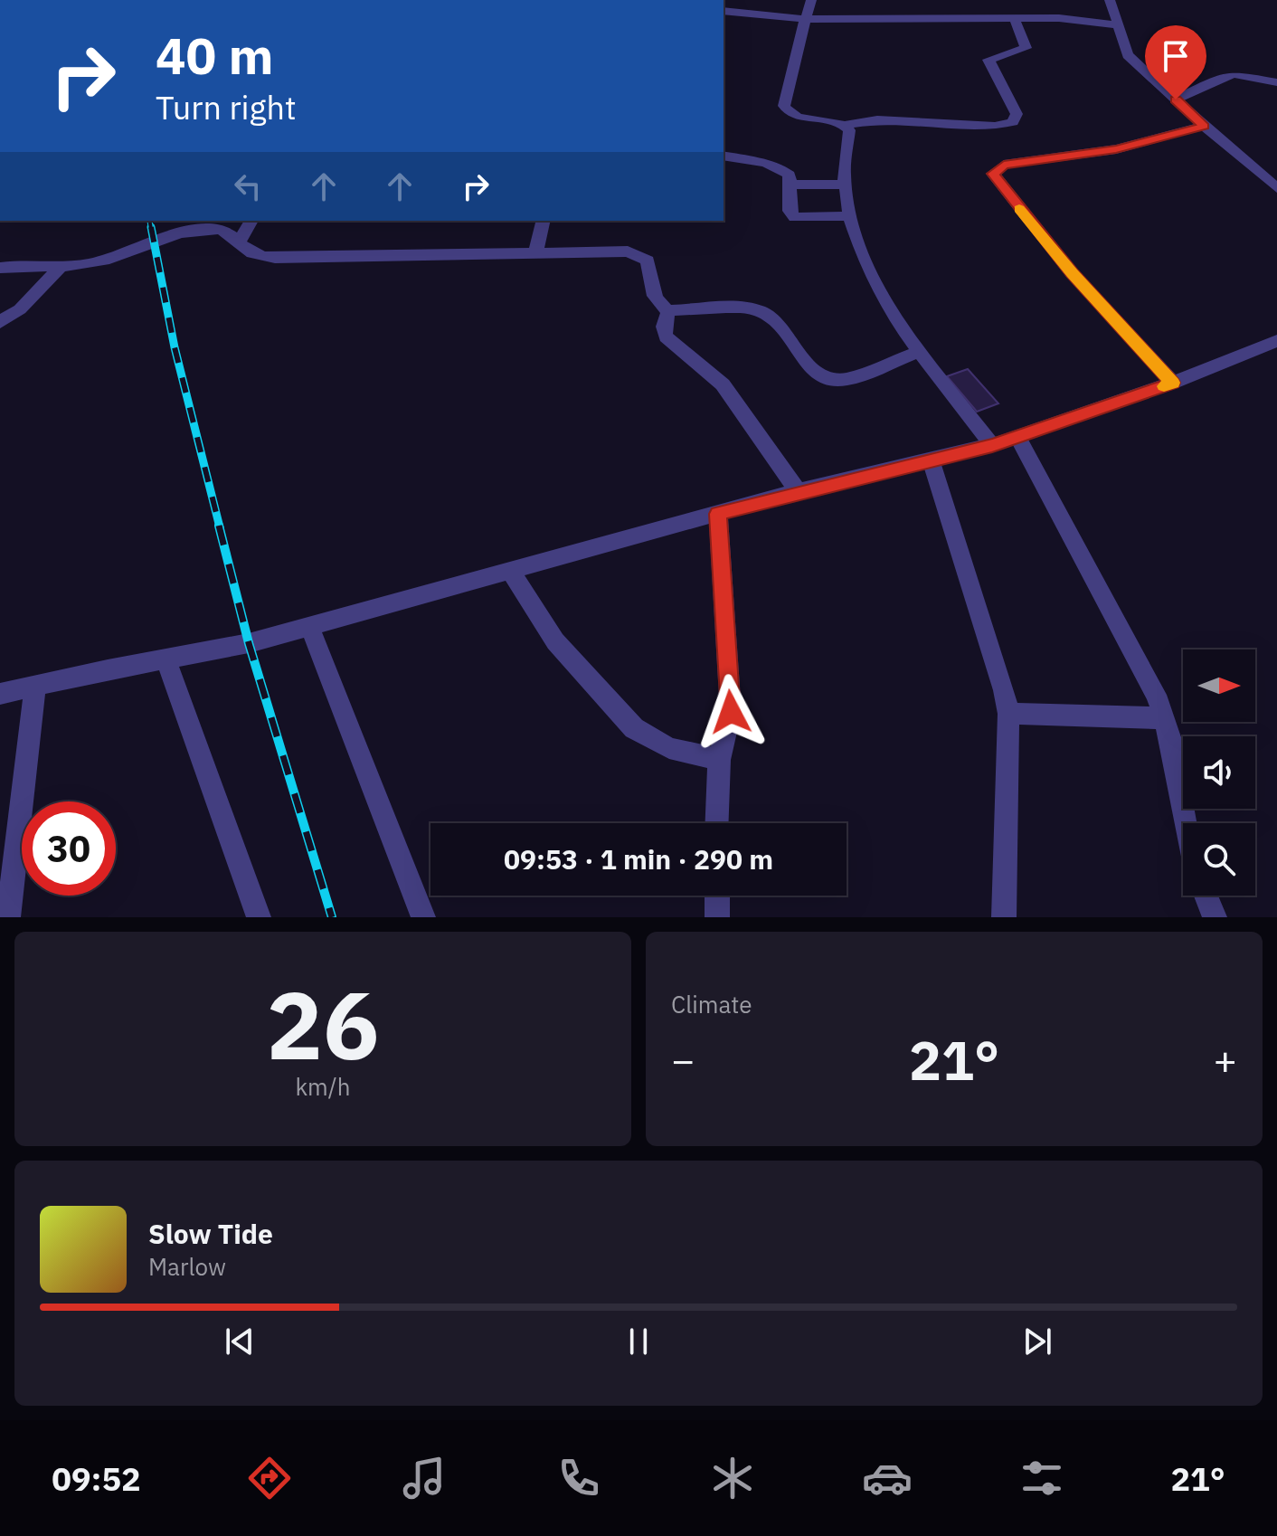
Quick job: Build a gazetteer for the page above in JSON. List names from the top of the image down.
{
  "north": "right",
  "page": {
    "turn": ["40 m", "Turn right"],
    "limit": "30",
    "trip": "09:53 · 1 min · 290 m",
    "tile": [
      ["26", "km/h"],
      "Climate"
    ],
    "heat": ["−", "21°", "+"],
    "song": ["Slow Tide", "Marlow"],
    "tabs": ["09:52", "21°"]
  }
}
